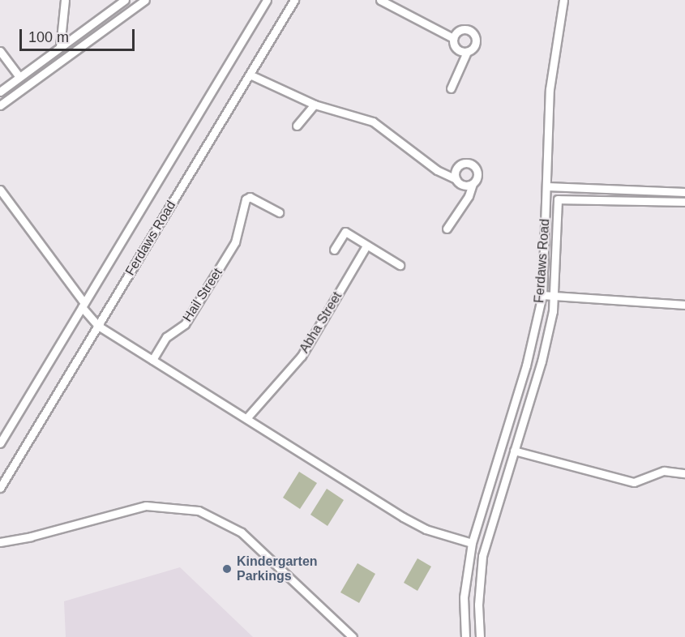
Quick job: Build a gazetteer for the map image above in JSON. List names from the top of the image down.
{
  "streets": {
    "street": ["Ferdaws Road", "Hail Street", "Abha Street"]
  },
  "places": ["Kindergarten Parkings"],
  "scale_bar": "100 m"
}
